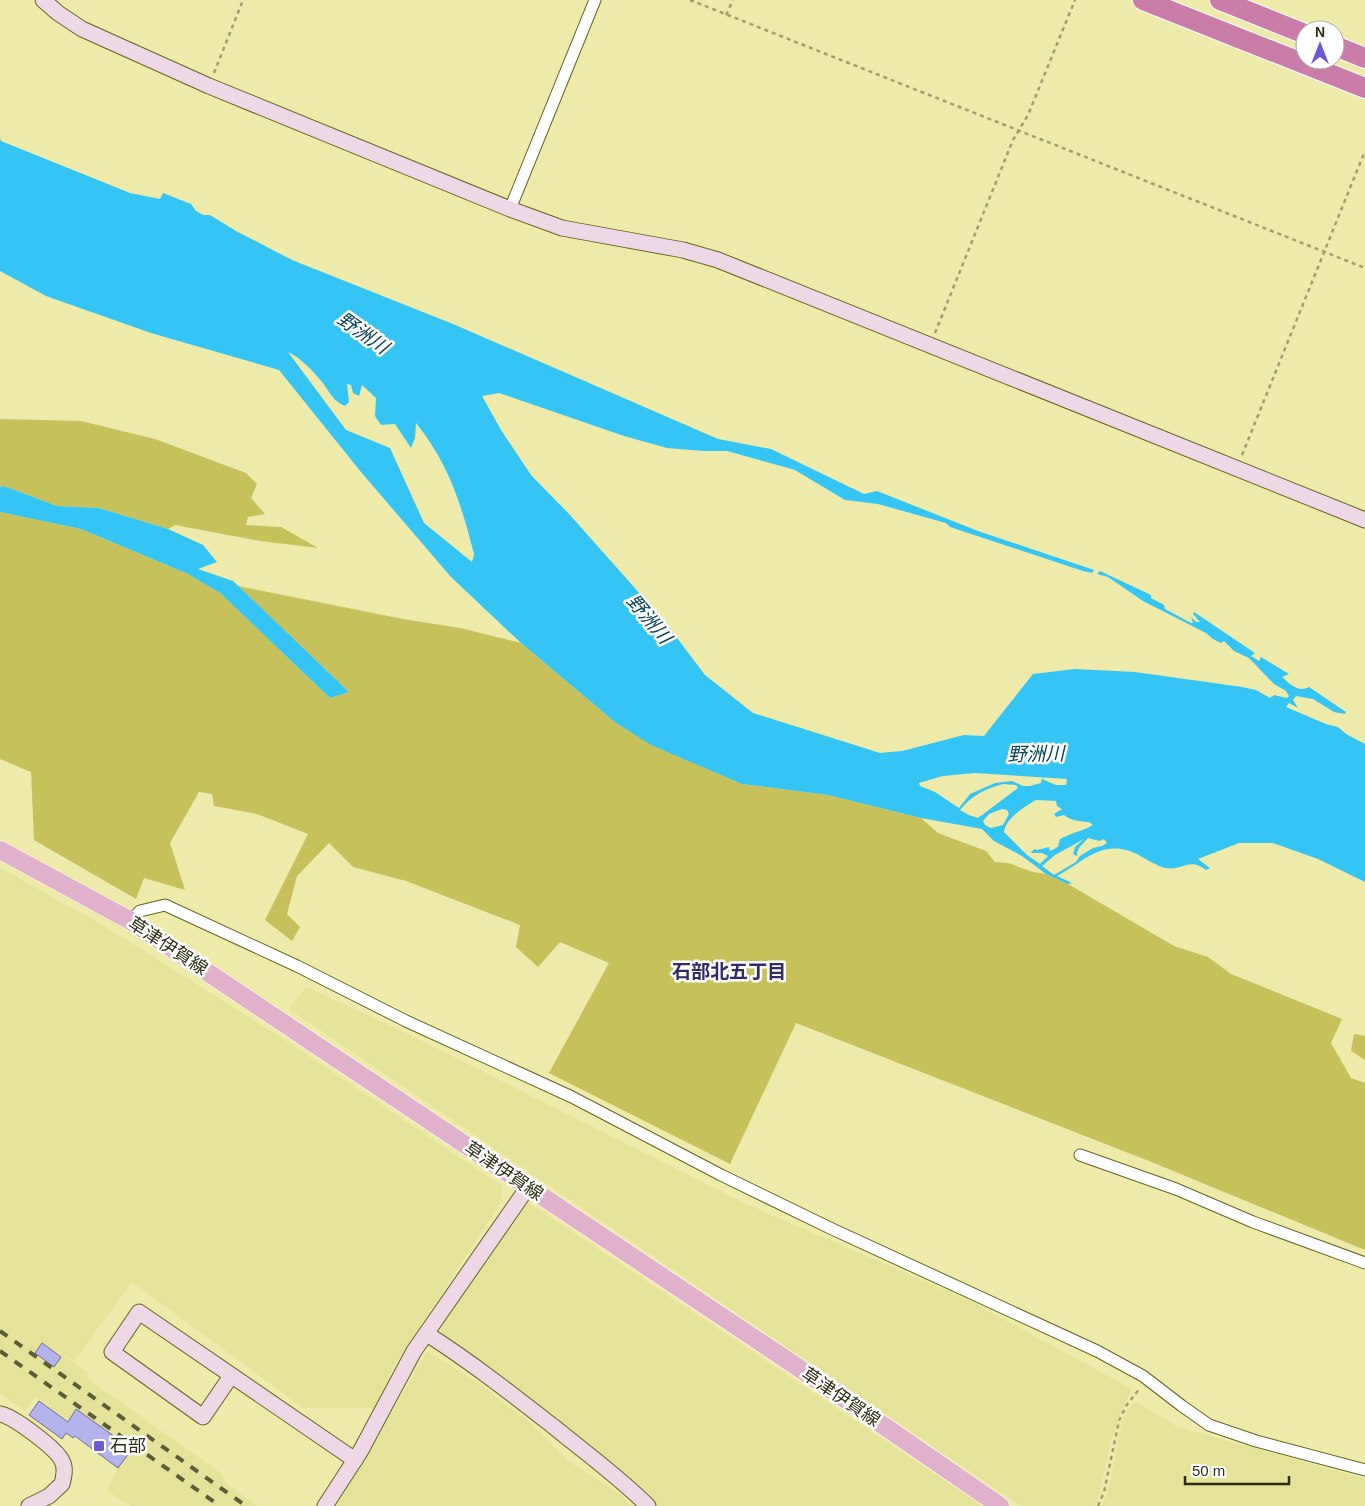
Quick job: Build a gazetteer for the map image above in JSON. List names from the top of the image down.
{
  "streets": {
    "main road": ["草津伊賀線"]
  },
  "districts": ["石部北五丁目"],
  "water": ["野洲川"],
  "places": {
    "transit": ["石部"]
  },
  "scale_bar": "50 m",
  "north": "top"
}
